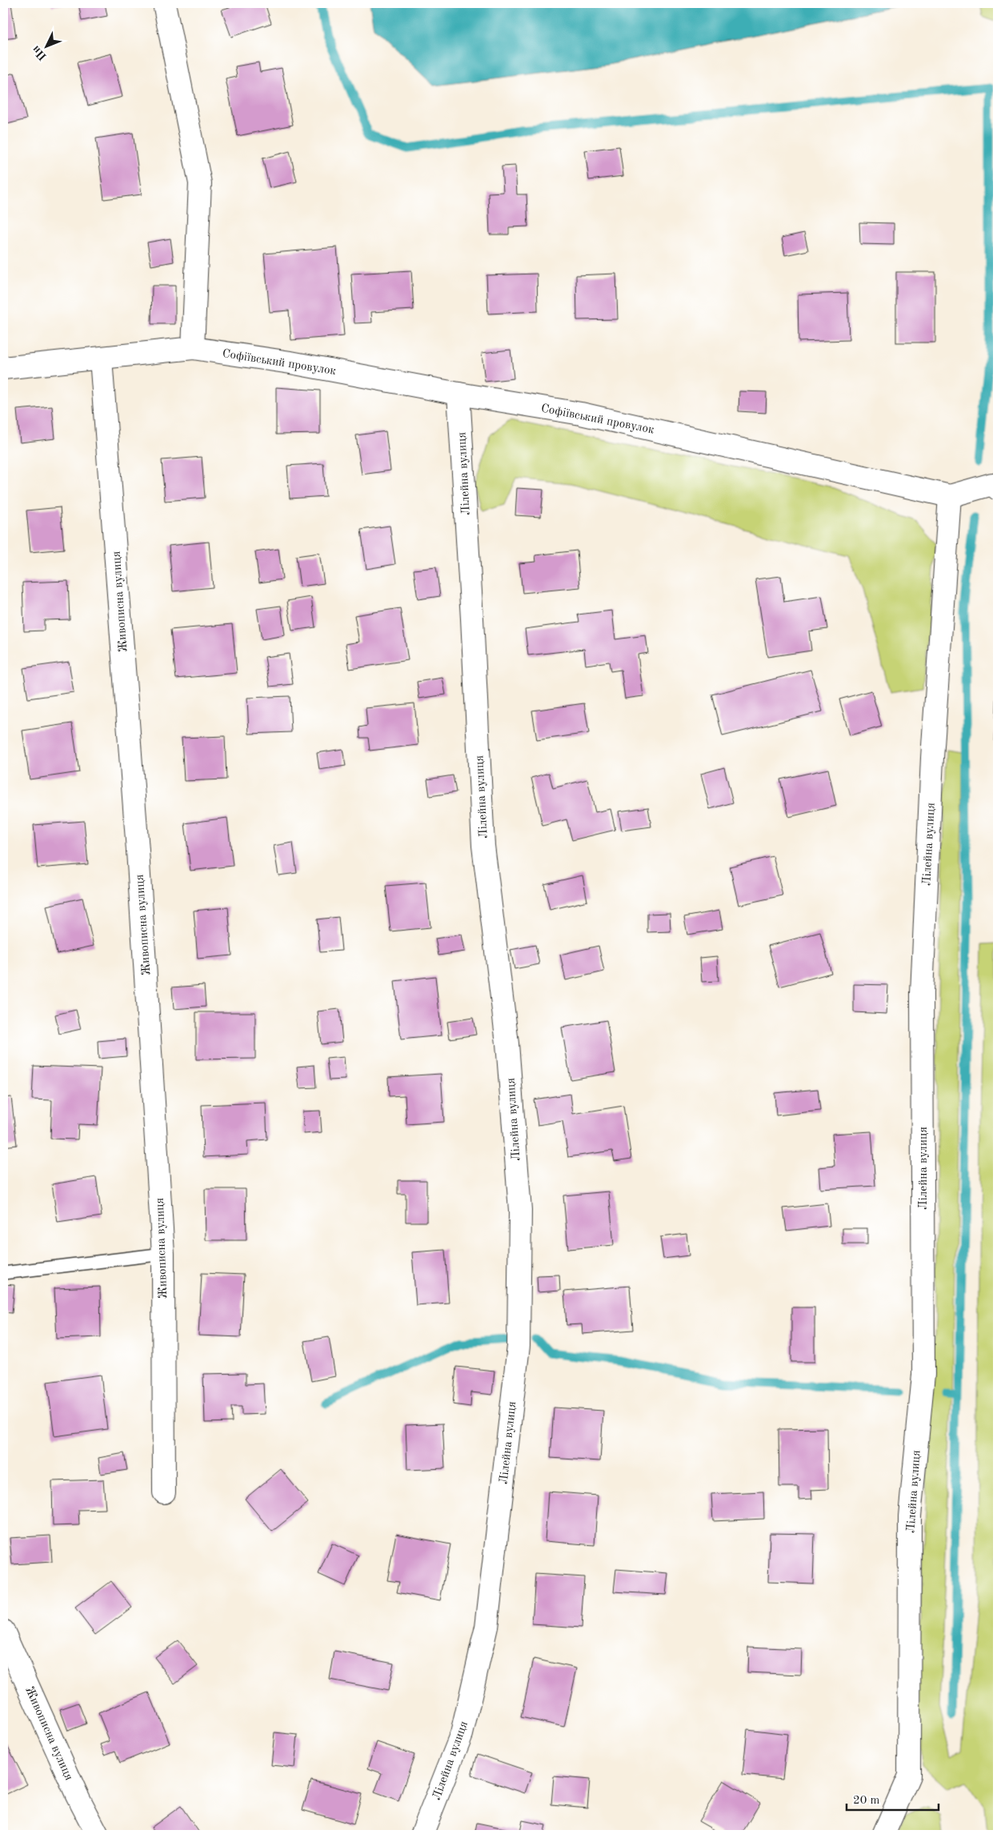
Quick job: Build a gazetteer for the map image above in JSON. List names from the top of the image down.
{
  "streets": {
    "street": ["Софіївський провулок", "Лілейна вулиця", "Живописна вулиця"]
  },
  "crossings": [
    ["Софіївський провулок", "Лілейна вулиця"],
    ["Софіївський провулок", "Живописна вулиця"]
  ],
  "scale_bar": "20 m",
  "north": "bottom left"
}
